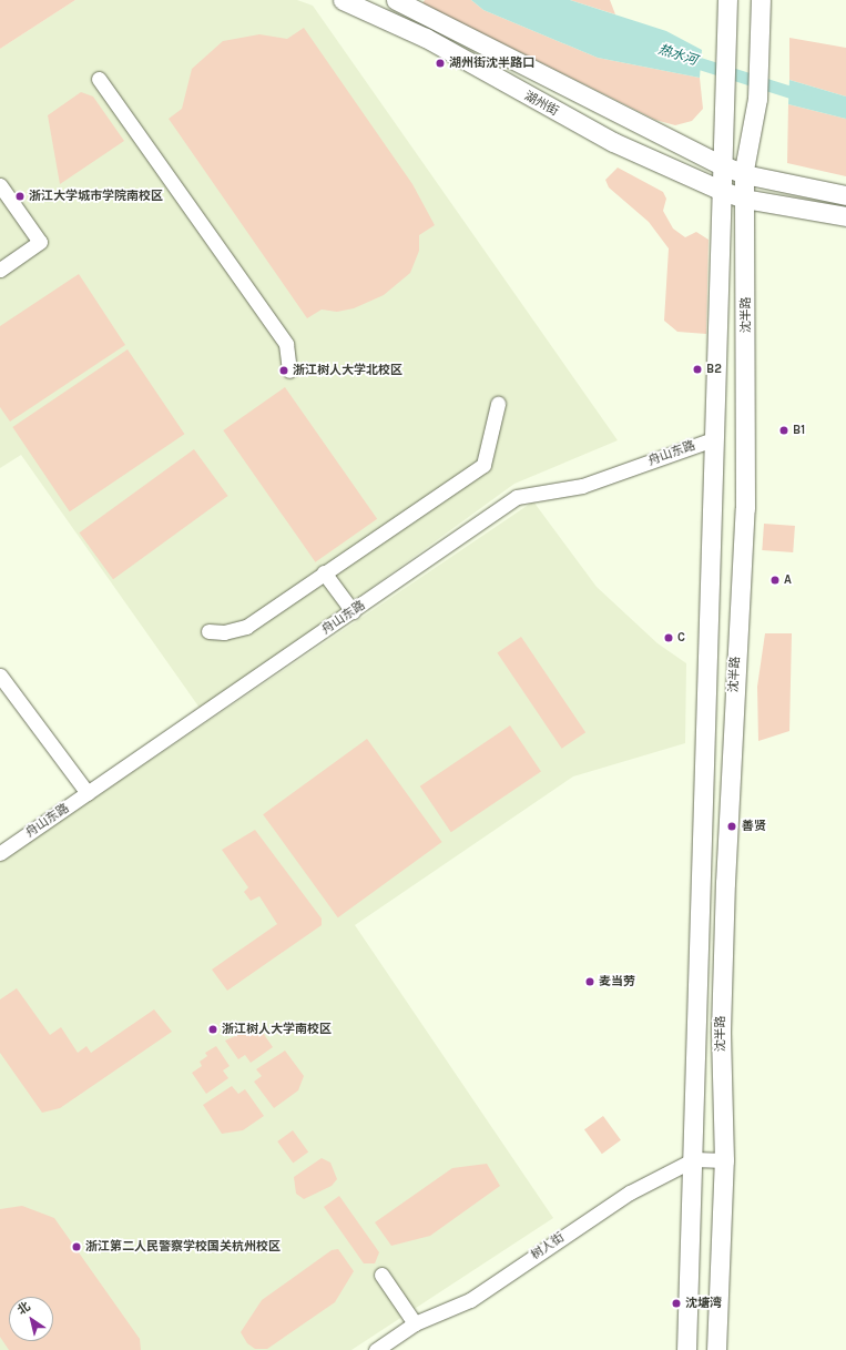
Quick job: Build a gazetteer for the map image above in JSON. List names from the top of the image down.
{
  "streets": {
    "main road": ["湖州街", "沈半路"],
    "street": ["舟山东路", "树人街"]
  },
  "crossings": [
    ["湖州街", "沈半路"],
    ["沈半路", "舟山东路"],
    ["沈半路", "树人街"]
  ],
  "water": ["热水河"],
  "places": [
    "湖州街沈半路口",
    "浙江大学城市学院南校区",
    "B2",
    "浙江树人大学北校区",
    "B1",
    "A",
    "C",
    "善贤",
    "麦当劳",
    "浙江树人大学南校区",
    "浙江第二人民警察学校国关杭州校区",
    "沈塘湾"
  ],
  "north": "top left"
}
